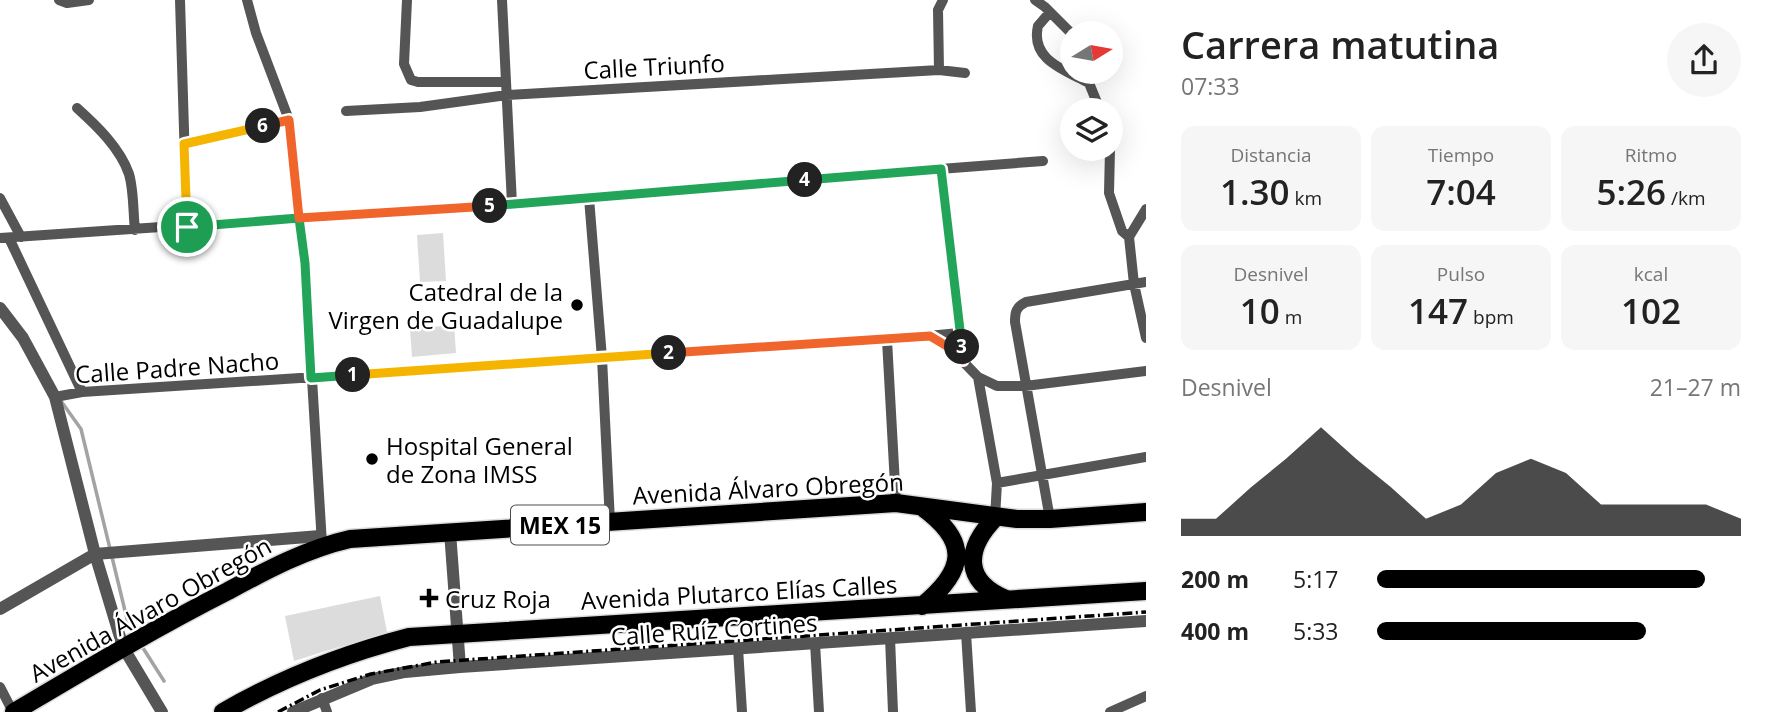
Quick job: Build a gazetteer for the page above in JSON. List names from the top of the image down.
{
  "streets": {
    "highway": ["Avenida Álvaro Obregón", "MEX 15", "Avenida Plutarco Elías Calles"],
    "street": ["Calle Triunfo", "Calle Padre Nacho", "Calle Ruíz Cortines"]
  },
  "places": {
    "other": ["Catedral de la Virgen de Guadalupe", "Hospital General de Zona IMSS"],
    "health": ["Cruz Roja"]
  },
  "north": "right",
  "page": {
    "heading": ["Carrera matutina", "07:33"],
    "pins": [
      "6",
      "4",
      "5",
      "3",
      "2",
      "1"
    ],
    "stats": [
      ["Distancia", "1.30 km"],
      ["Tiempo", "7:04"],
      ["Ritmo", "5:26 /km"],
      ["Desnivel", "10 m"],
      ["Pulso", "147 bpm"],
      ["kcal", "102"]
    ],
    "chart": ["Desnivel", "21–27 m"],
    "list": [
      {
        "name": "200 m",
        "note": "5:17"
      },
      {
        "name": "400 m",
        "note": "5:33"
      }
    ]
  }
}
